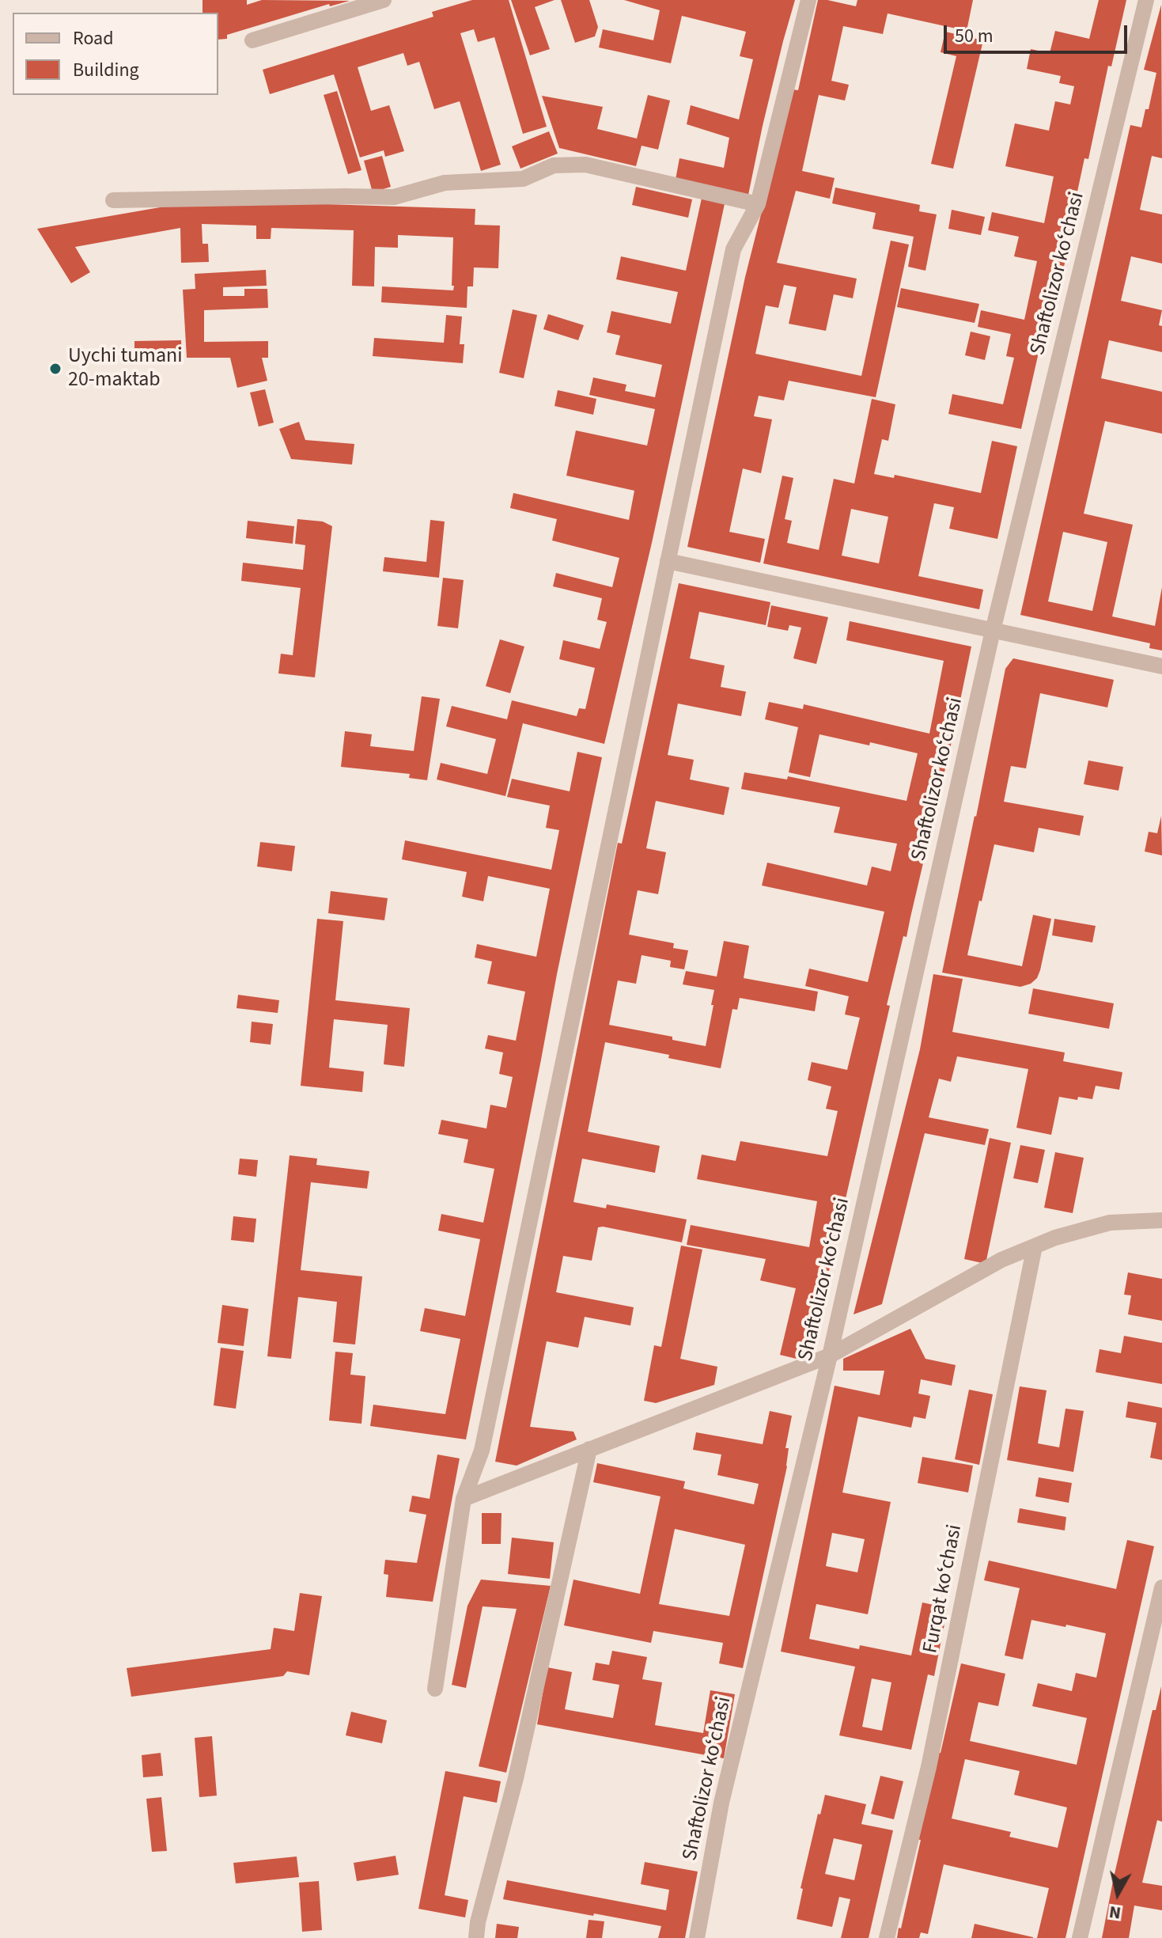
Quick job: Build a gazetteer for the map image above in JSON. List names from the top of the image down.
{
  "streets": {
    "street": ["Shaftolizor koʻchasi", "Furqat koʻchasi"]
  },
  "places": ["Uychi tumani 20-maktab"],
  "legend": ["Road", "Building"],
  "scale_bar": "50 m",
  "north": "bottom"
}
